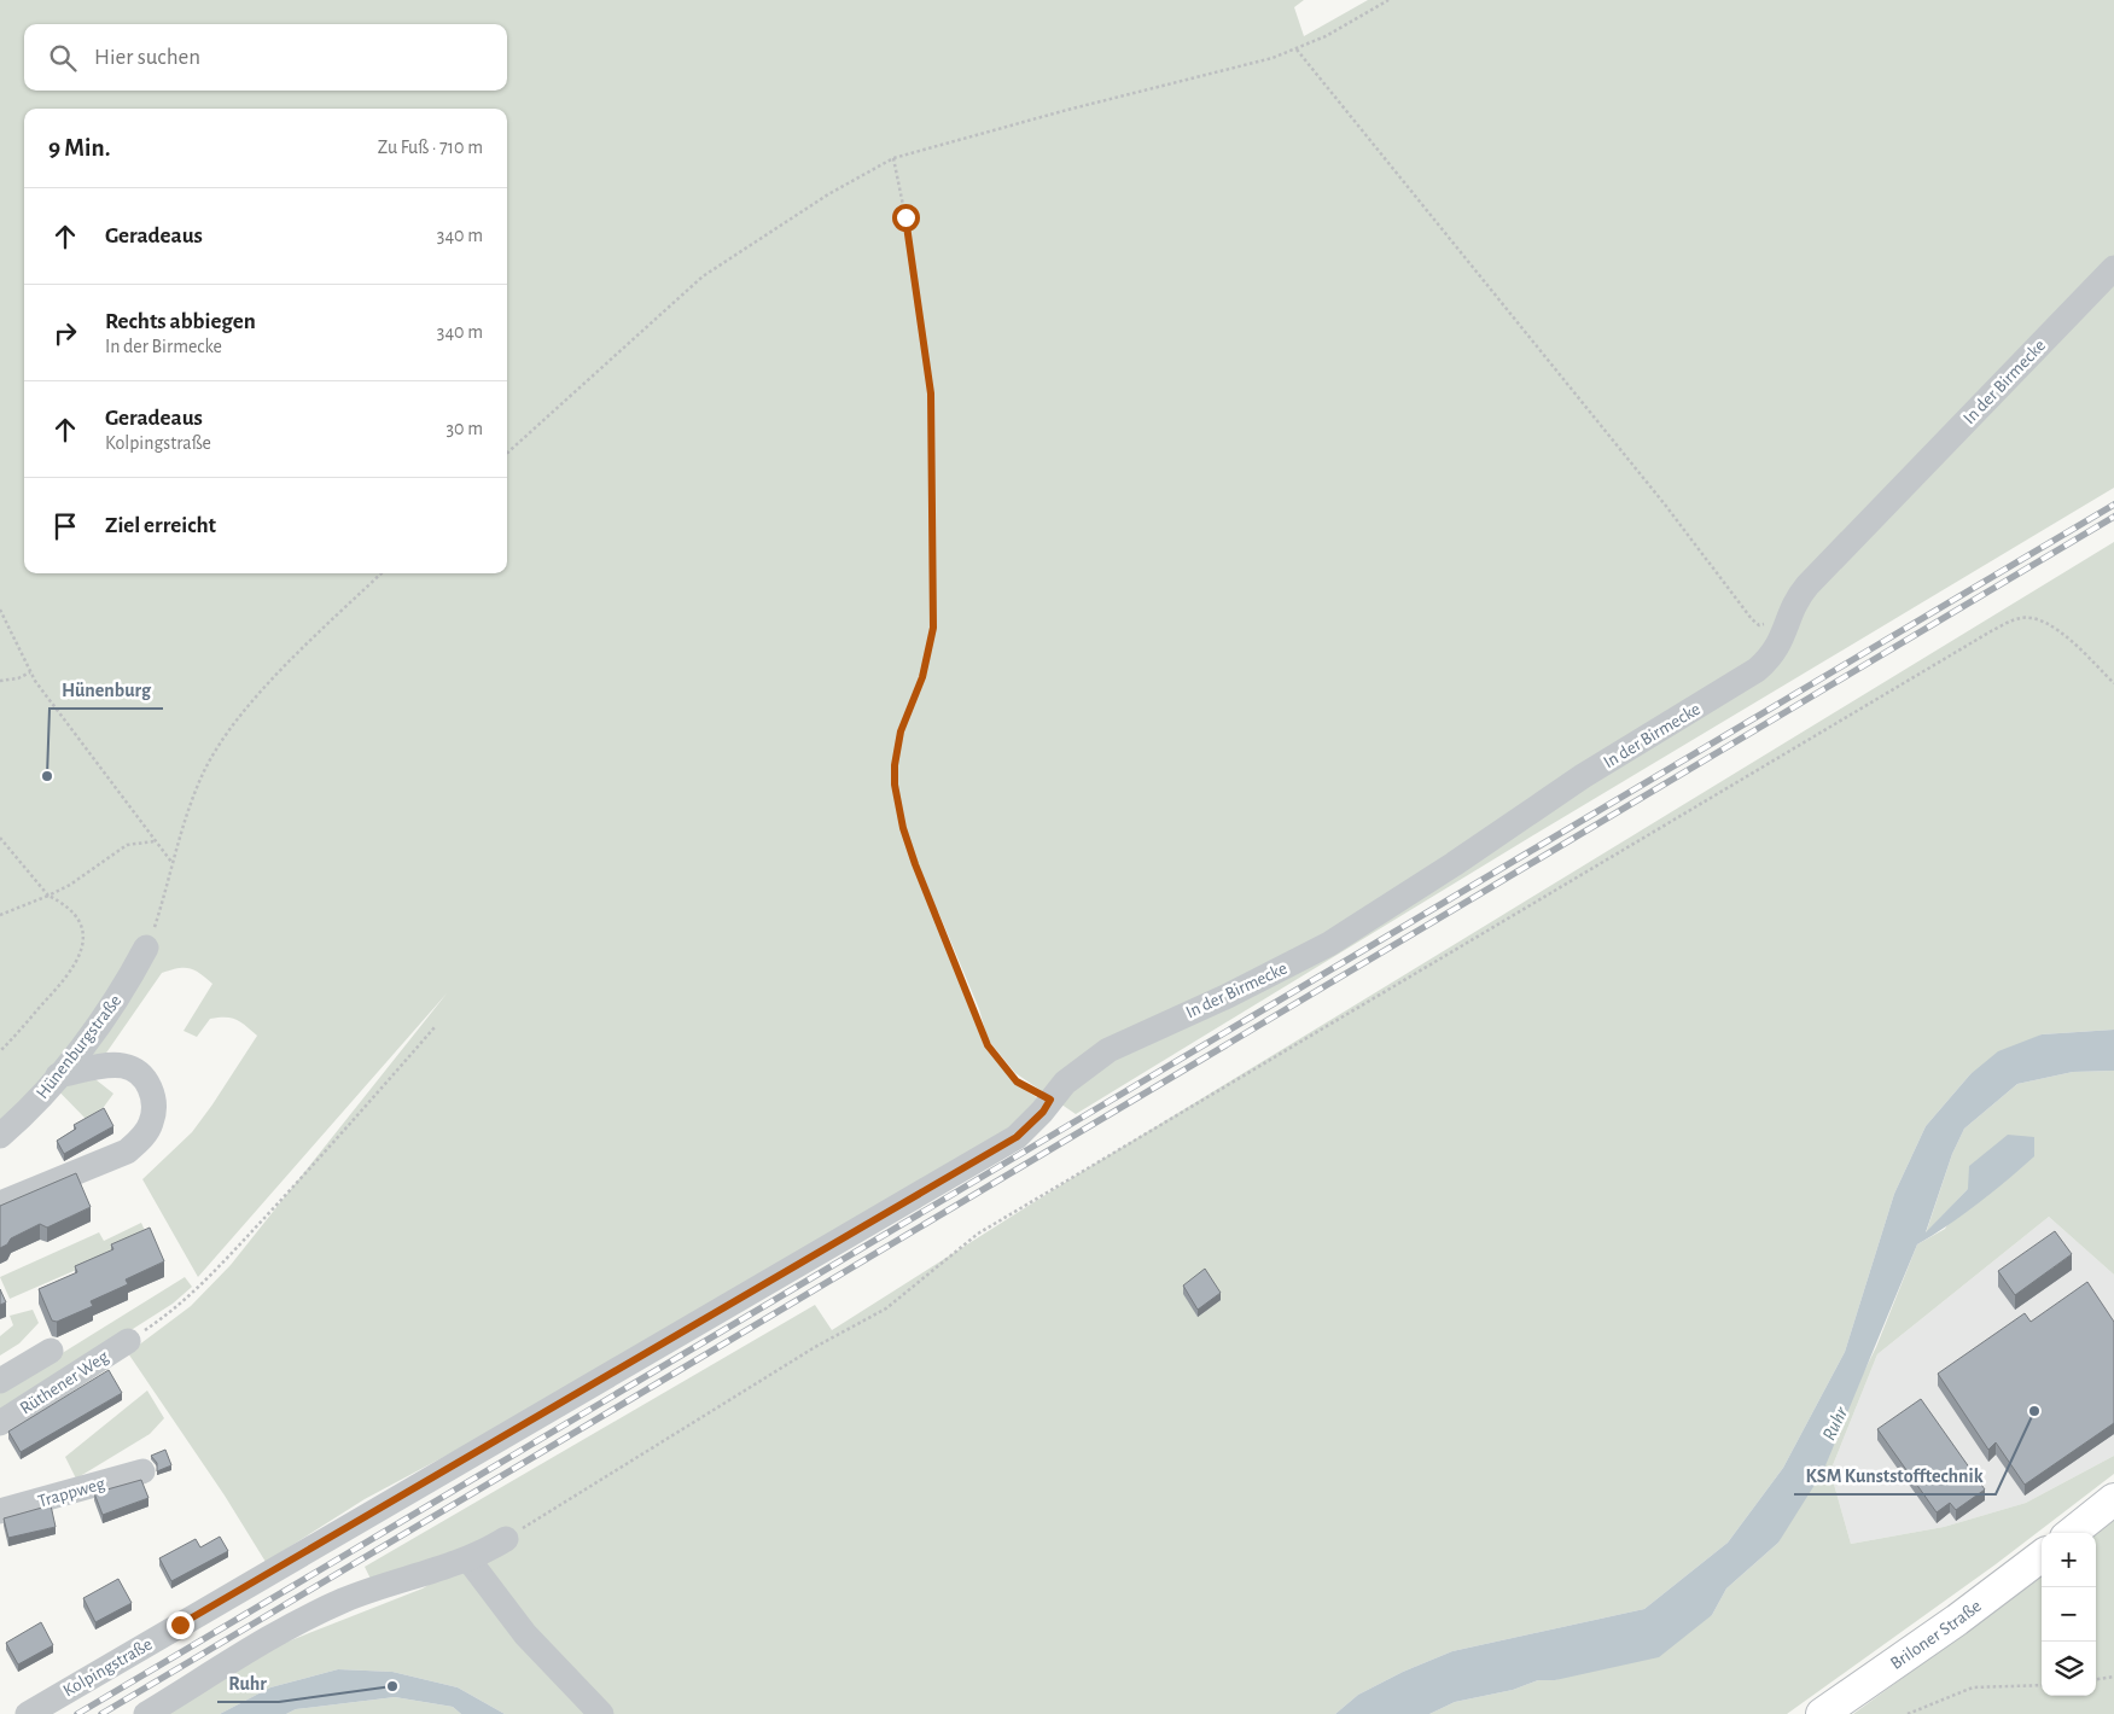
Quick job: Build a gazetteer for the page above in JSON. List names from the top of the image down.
{
  "streets": {
    "main road": ["Briloner Straße"],
    "street": [
      "In der Birmecke",
      "Hünenburgstraße",
      "Rüthener Weg",
      "Trappweg",
      "Kolpingstraße"
    ]
  },
  "crossings": [
    ["In der Birmecke", "Kolpingstraße"]
  ],
  "water": ["Ruhr"],
  "places": ["Hünenburg", "KSM Kunststofftechnik", "Ruhr"],
  "page": {
    "search": "Hier suchen",
    "heading": ["9 Min.", "Zu Fuß · 710 m"],
    "list": [
      ["Geradeaus", "340 m"],
      ["Rechts abbiegen", "In der Birmecke", "340 m"],
      ["Geradeaus", "Kolpingstraße", "30 m"],
      "Ziel erreicht"
    ],
    "map_buttons": ["+", "−"]
  }
}
